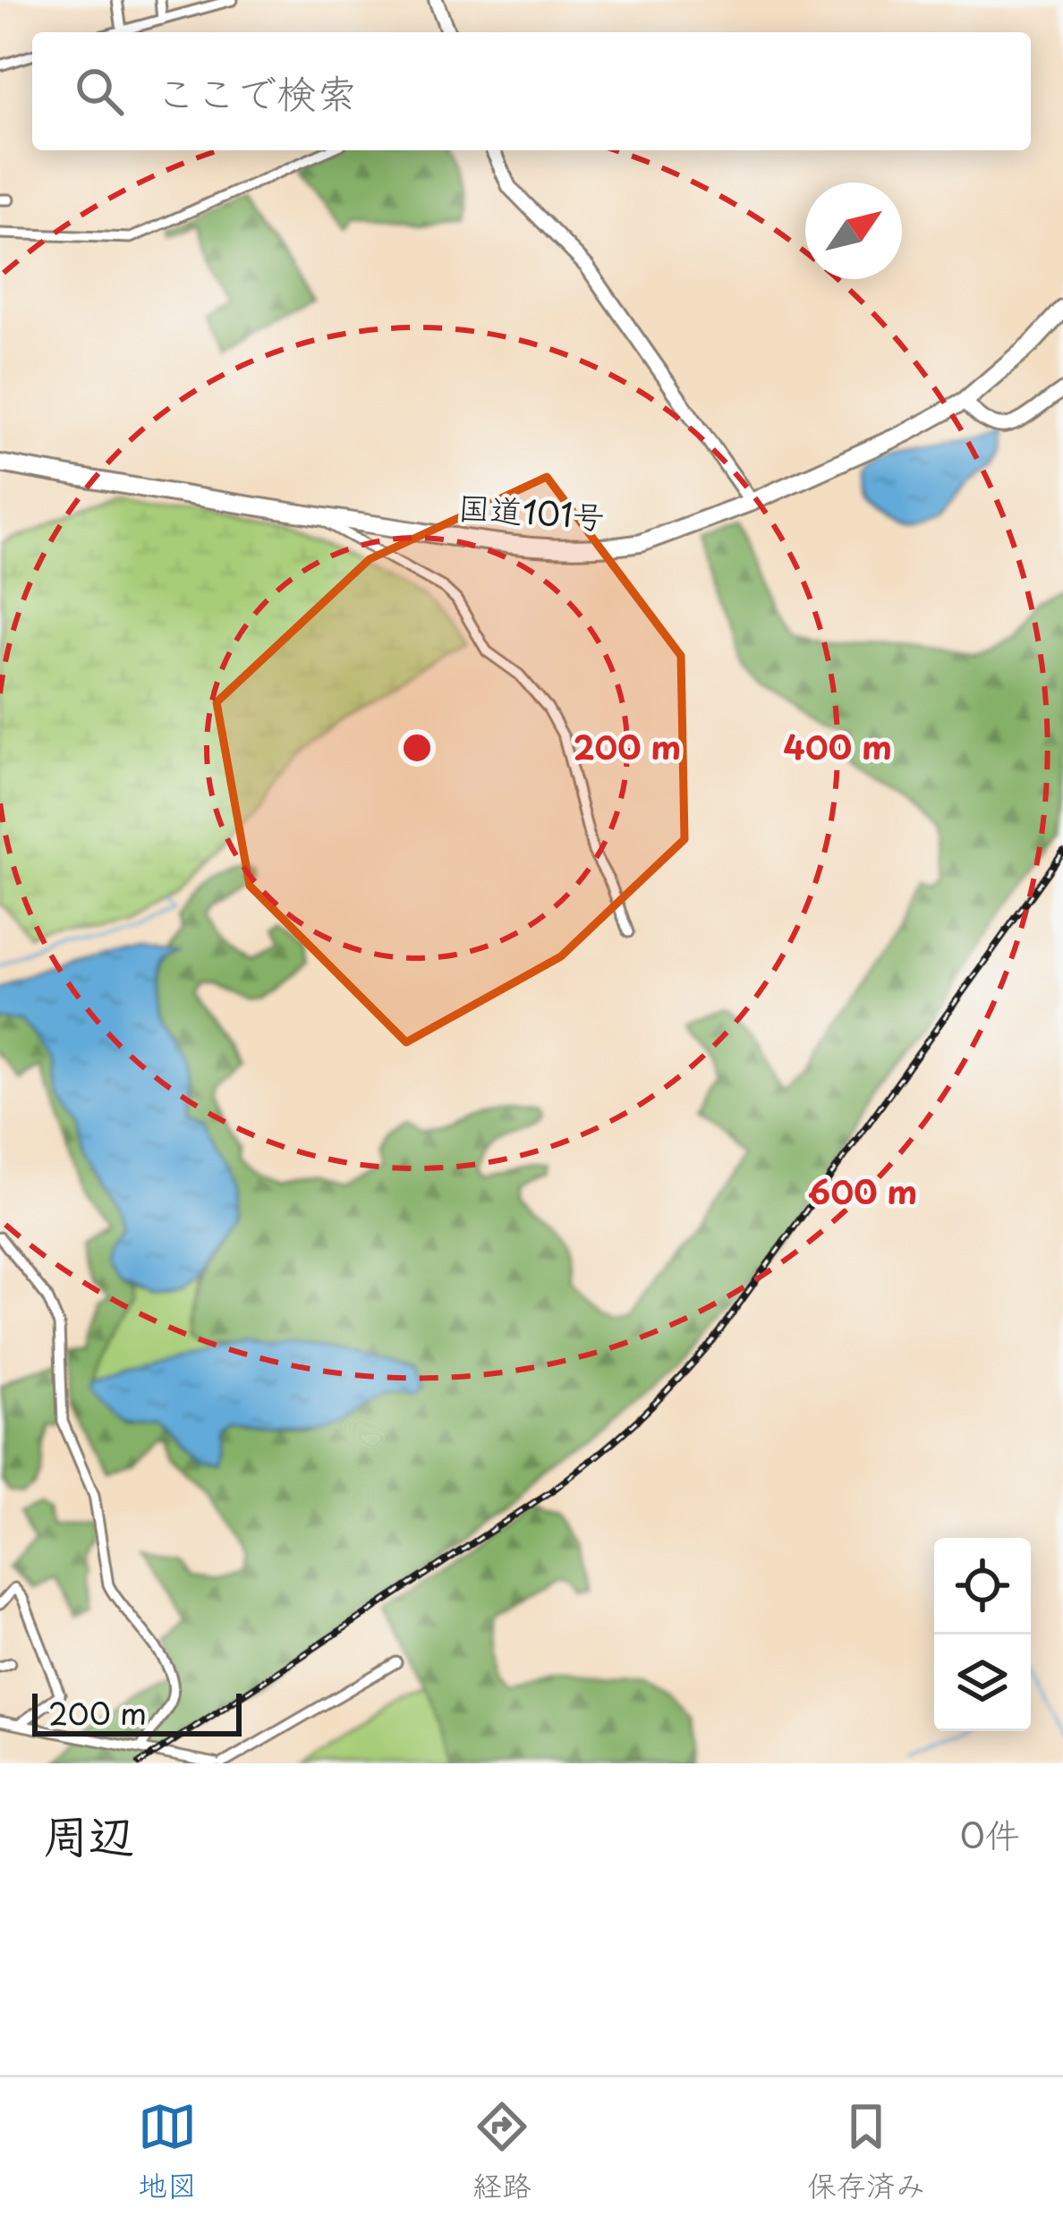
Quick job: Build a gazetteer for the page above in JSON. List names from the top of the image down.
{
  "streets": {
    "highway": ["国道101号"]
  },
  "scale_bar": "200 m",
  "north": "top right",
  "page": {
    "search": "ここで検索",
    "scale": "200 m",
    "heading": ["周辺", "0件"],
    "nav": ["地図", "経路", "保存済み"]
  },
  "rings": ["200 m", "400 m", "600 m"]
}
